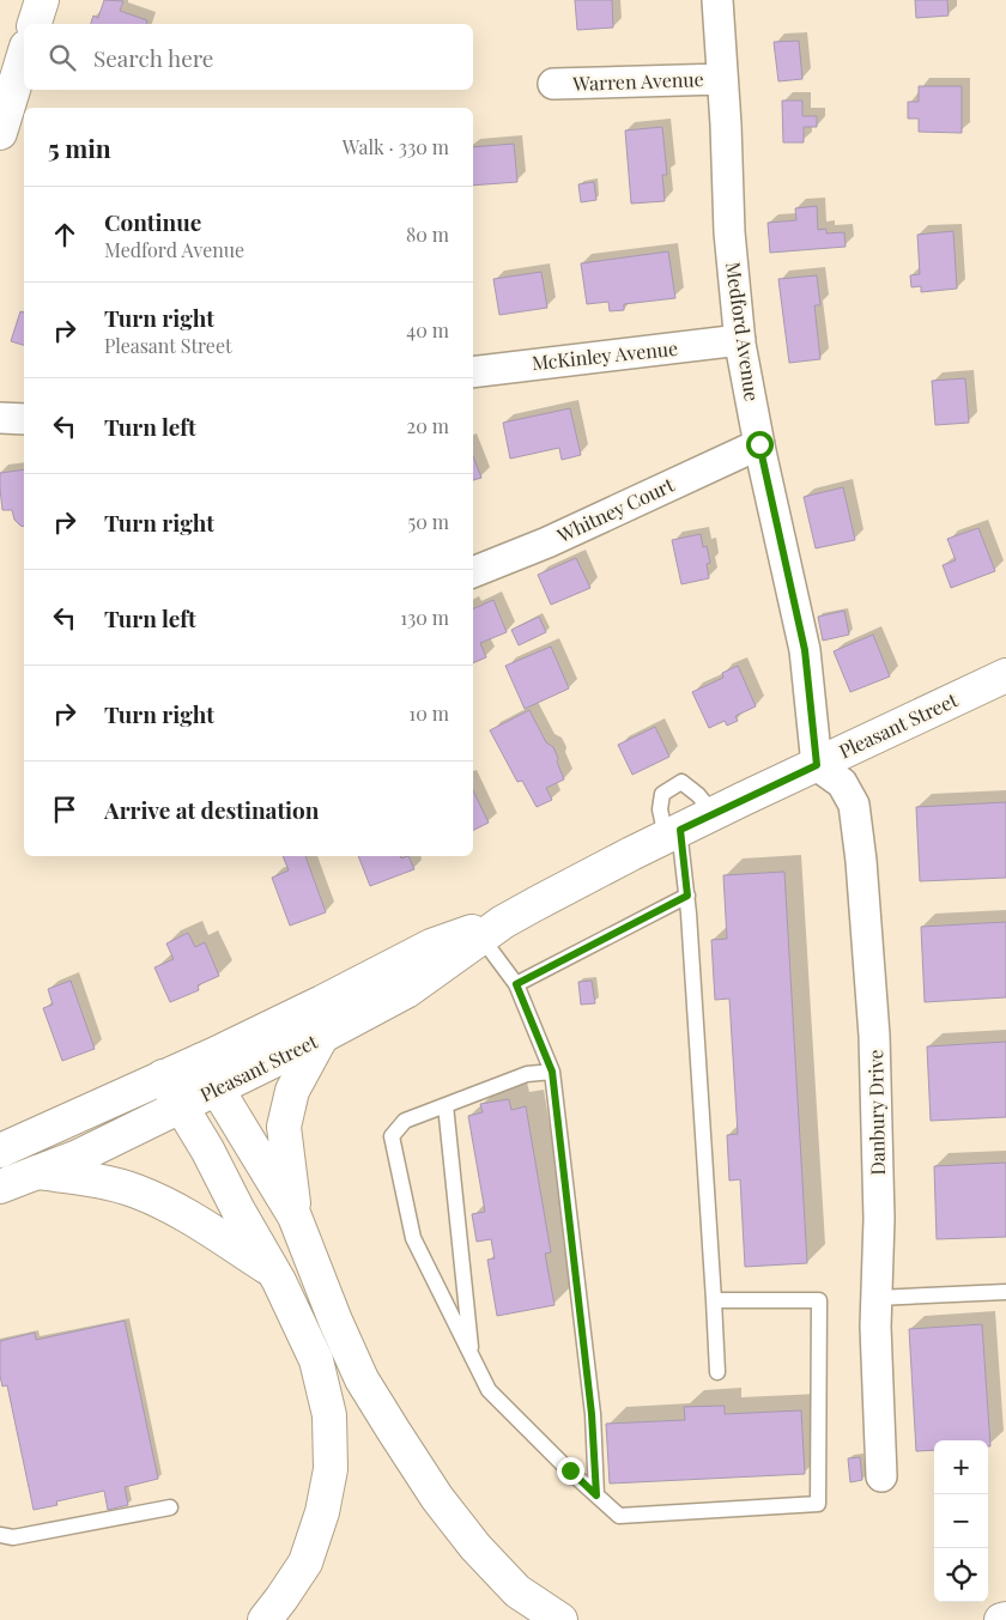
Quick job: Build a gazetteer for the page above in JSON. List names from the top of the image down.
{
  "streets": {
    "main road": ["Pleasant Street"],
    "street": [
      "Warren Avenue",
      "Medford Avenue",
      "McKinley Avenue",
      "Whitney Court",
      "Danbury Drive"
    ]
  },
  "crossings": [
    ["Warren Avenue", "Medford Avenue"],
    ["Medford Avenue", "McKinley Avenue"],
    ["Medford Avenue", "Whitney Court"],
    ["Medford Avenue", "Pleasant Street"],
    ["Medford Avenue", "Danbury Drive"],
    ["Pleasant Street", "Danbury Drive"]
  ],
  "page": {
    "search": "Search here",
    "heading": ["5 min", "Walk · 330 m"],
    "list": [
      ["Continue", "Medford Avenue", "80 m"],
      ["Turn right", "Pleasant Street", "40 m"],
      ["Turn left", "20 m"],
      ["Turn right", "50 m"],
      ["Turn left", "130 m"],
      ["Turn right", "10 m"],
      "Arrive at destination"
    ],
    "map_buttons": ["+", "−"]
  }
}
